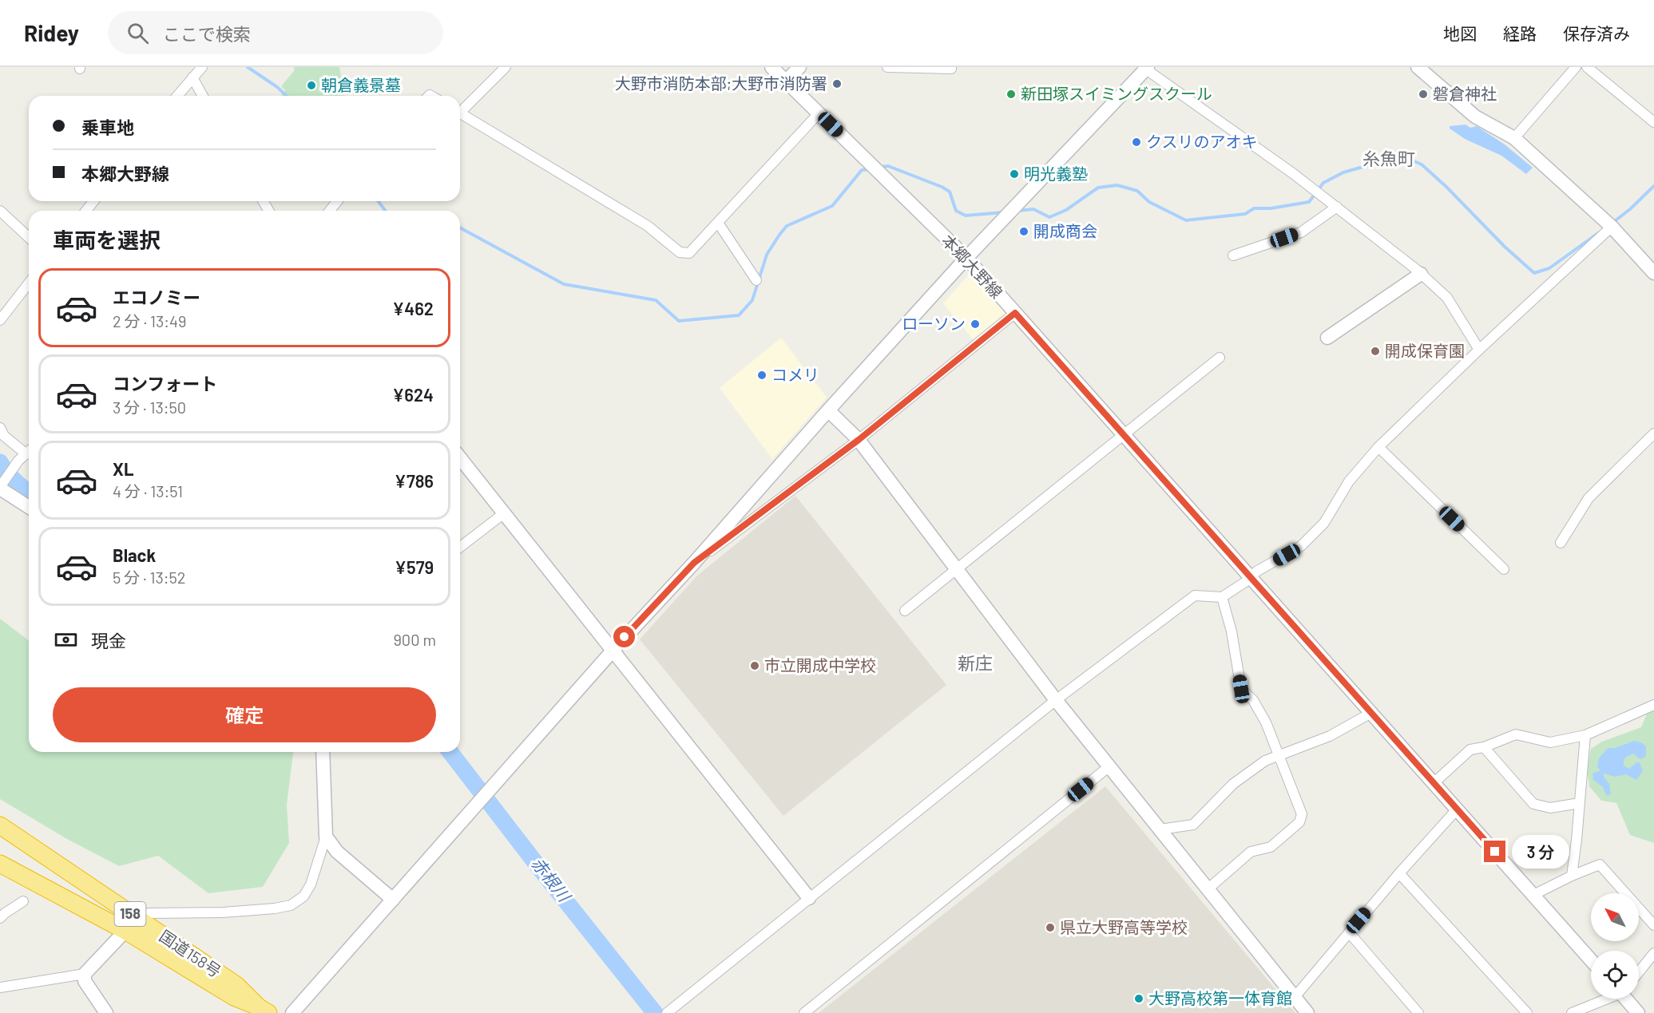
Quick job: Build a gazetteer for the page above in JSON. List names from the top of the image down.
{
  "streets": {
    "highway": ["158", "国道158号"],
    "street": ["本郷大野線"]
  },
  "districts": ["糸魚町", "新庄"],
  "water": ["赤根川"],
  "places": [
    "大野市消防本部;大野市消防署",
    "朝倉義景墓",
    "新田塚スイミングスクール",
    "磐倉神社",
    "クスリのアオキ",
    "明光義塾",
    "開成商会",
    "ローソン",
    "開成保育園",
    "コメリ",
    "市立開成中学校",
    "県立大野高等学校",
    "大野高校第一体育館"
  ],
  "north": "top left",
  "page": {
    "header": "Ridey",
    "search": "ここで検索",
    "nav": ["地図", "経路", "保存済み"],
    "banner": ["乗車地", "本郷大野線"],
    "heading": "車両を選択",
    "list": [
      {
        "name": "エコノミー",
        "note": "2 分 · 13:49",
        "value": "¥462"
      },
      {
        "name": "コンフォート",
        "note": "3 分 · 13:50",
        "value": "¥624"
      },
      {
        "name": "XL",
        "note": "4 分 · 13:51",
        "value": "¥786"
      },
      {
        "name": "Black",
        "note": "5 分 · 13:52",
        "value": "¥579"
      }
    ],
    "pay": ["現金", "900 m"],
    "buttons": "確定",
    "bubble": "3 分"
  }
}
